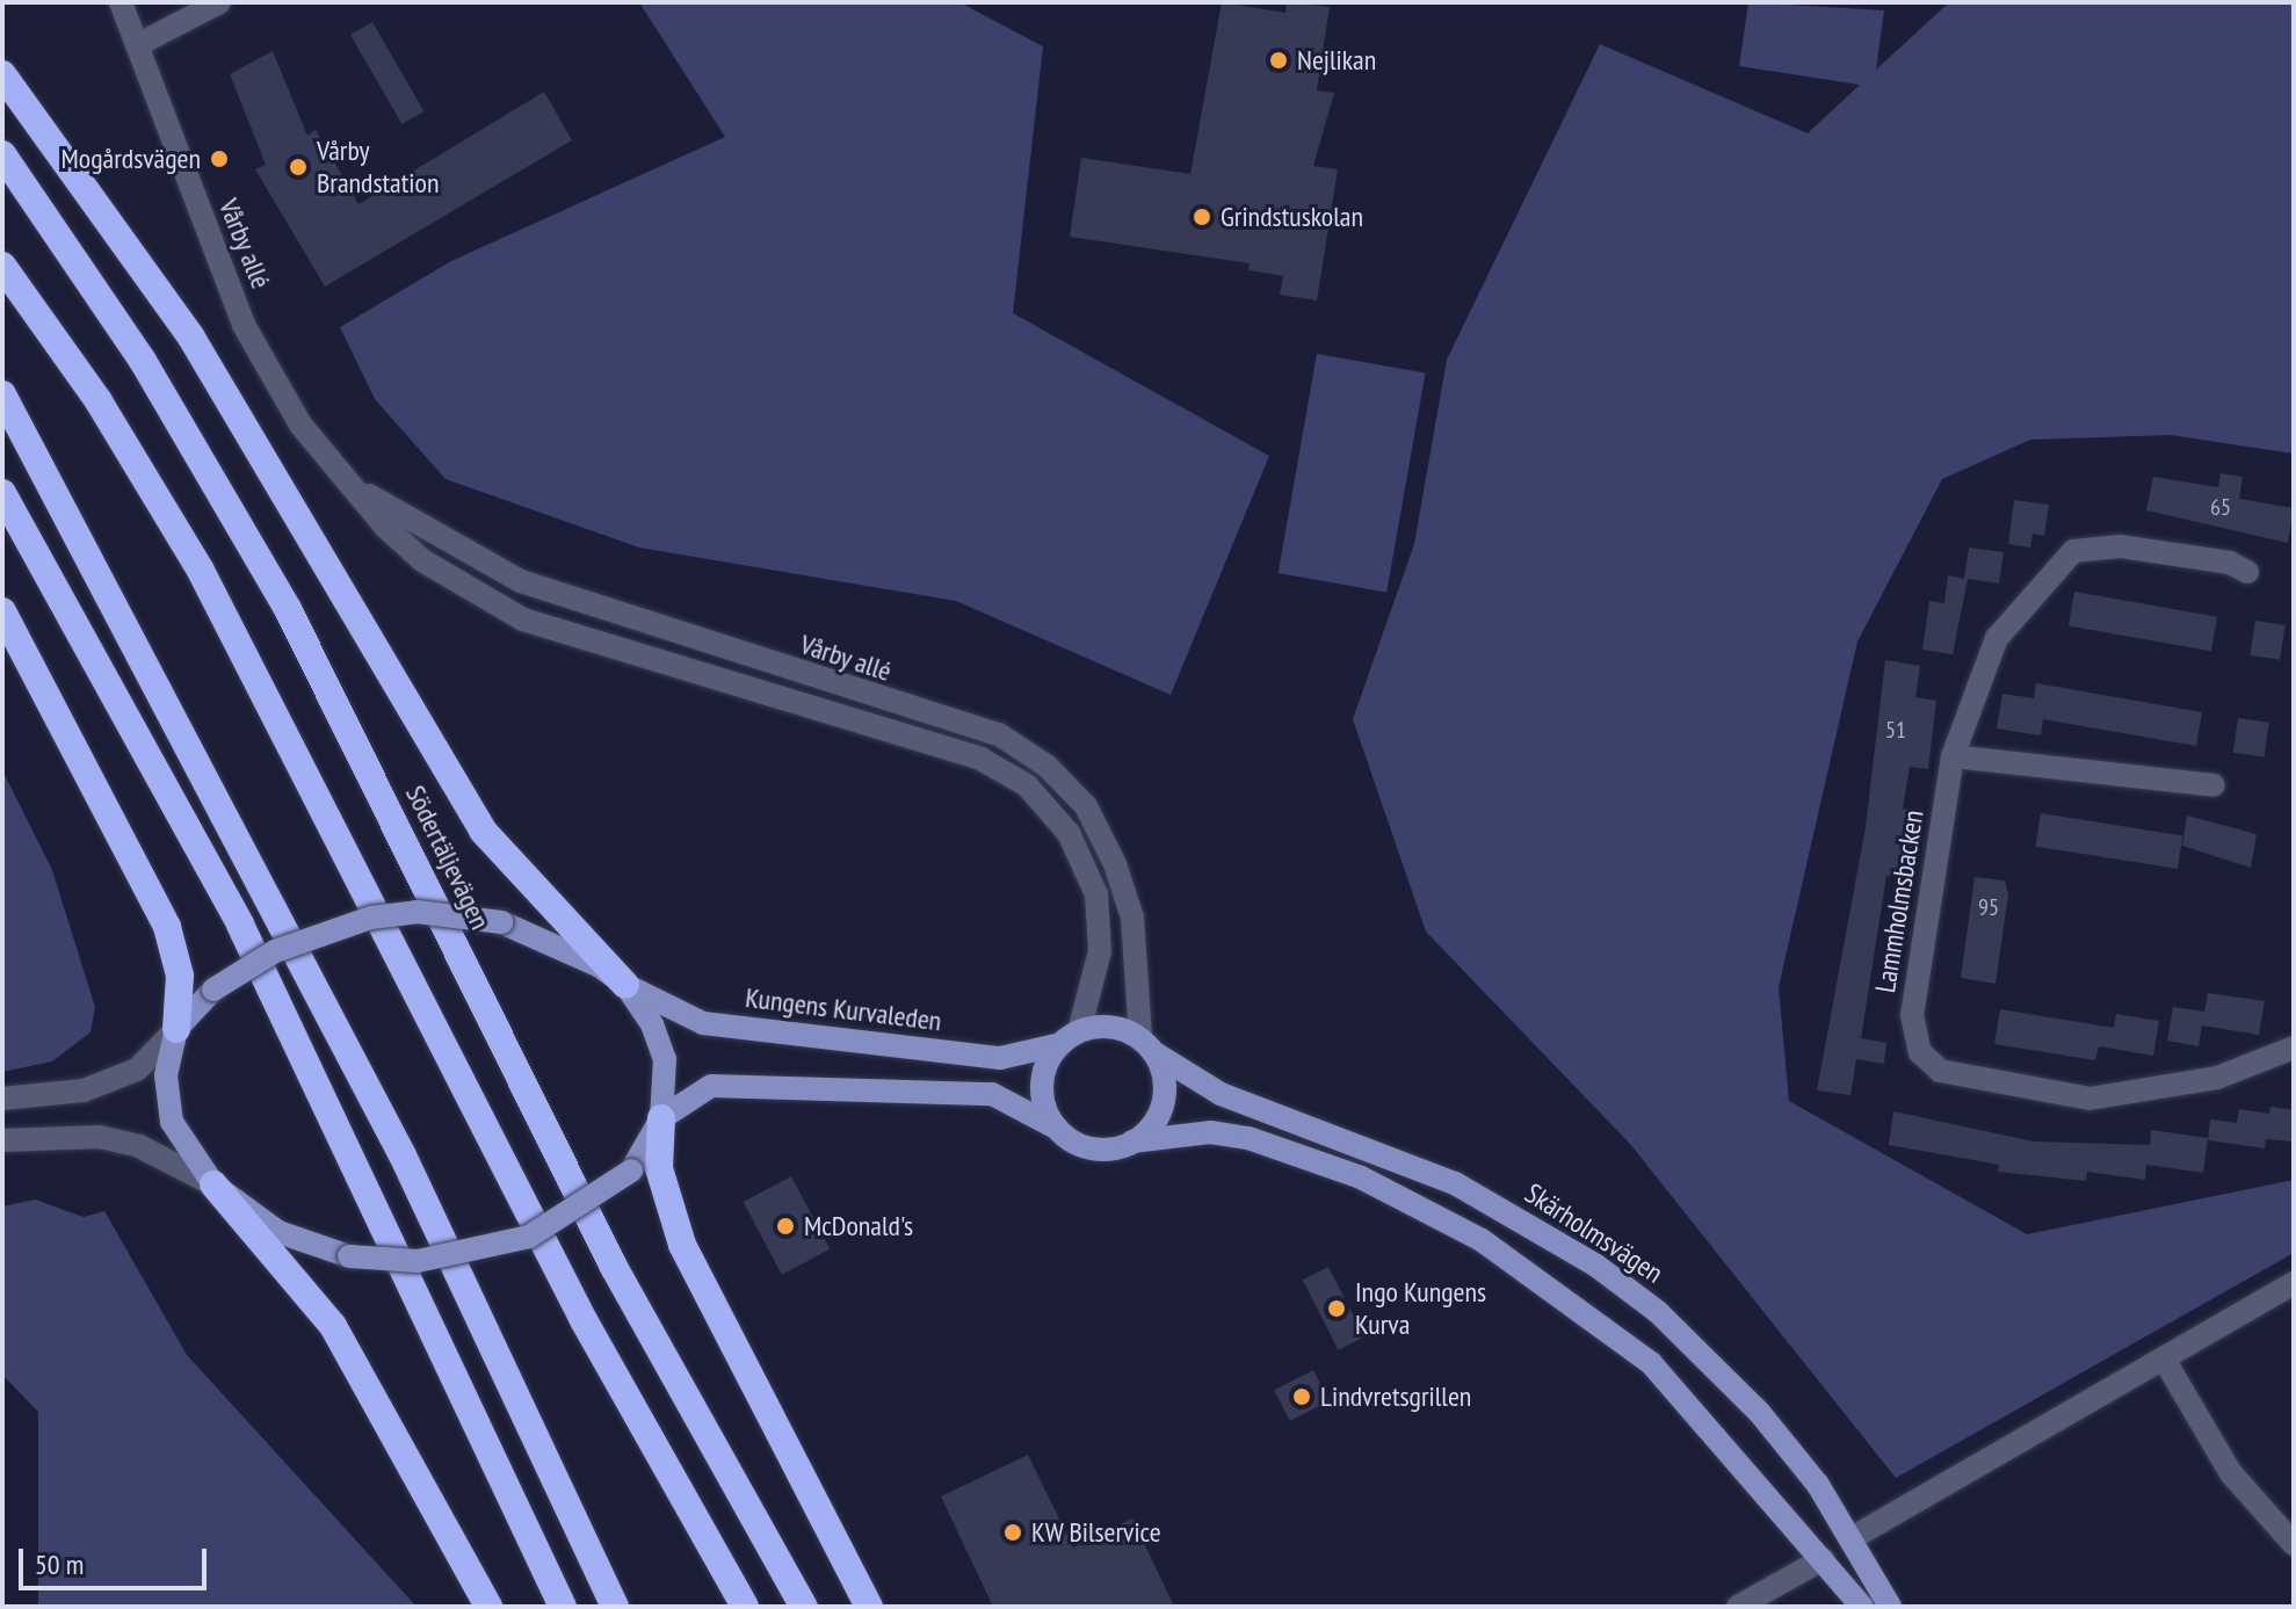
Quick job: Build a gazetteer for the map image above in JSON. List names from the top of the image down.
{
  "streets": {
    "highway": ["Södertäljevägen"],
    "main road": ["Kungens Kurvaleden", "Skärholmsvägen"],
    "street": ["Vårby allé", "Lammholmsbacken"]
  },
  "crossings": [
    ["Vårby allé", "Kungens Kurvaleden"],
    ["Vårby allé", "Skärholmsvägen"],
    ["Kungens Kurvaleden", "Skärholmsvägen"]
  ],
  "places": [
    "Nejlikan",
    "Mogårdsvägen",
    "Vårby Brandstation",
    "Grindstuskolan",
    "McDonald's",
    "Ingo Kungens Kurva",
    "Lindvretsgrillen",
    "KW Bilservice"
  ],
  "house_numbers": ["65", "51", "95"],
  "scale_bar": "50 m"
}
